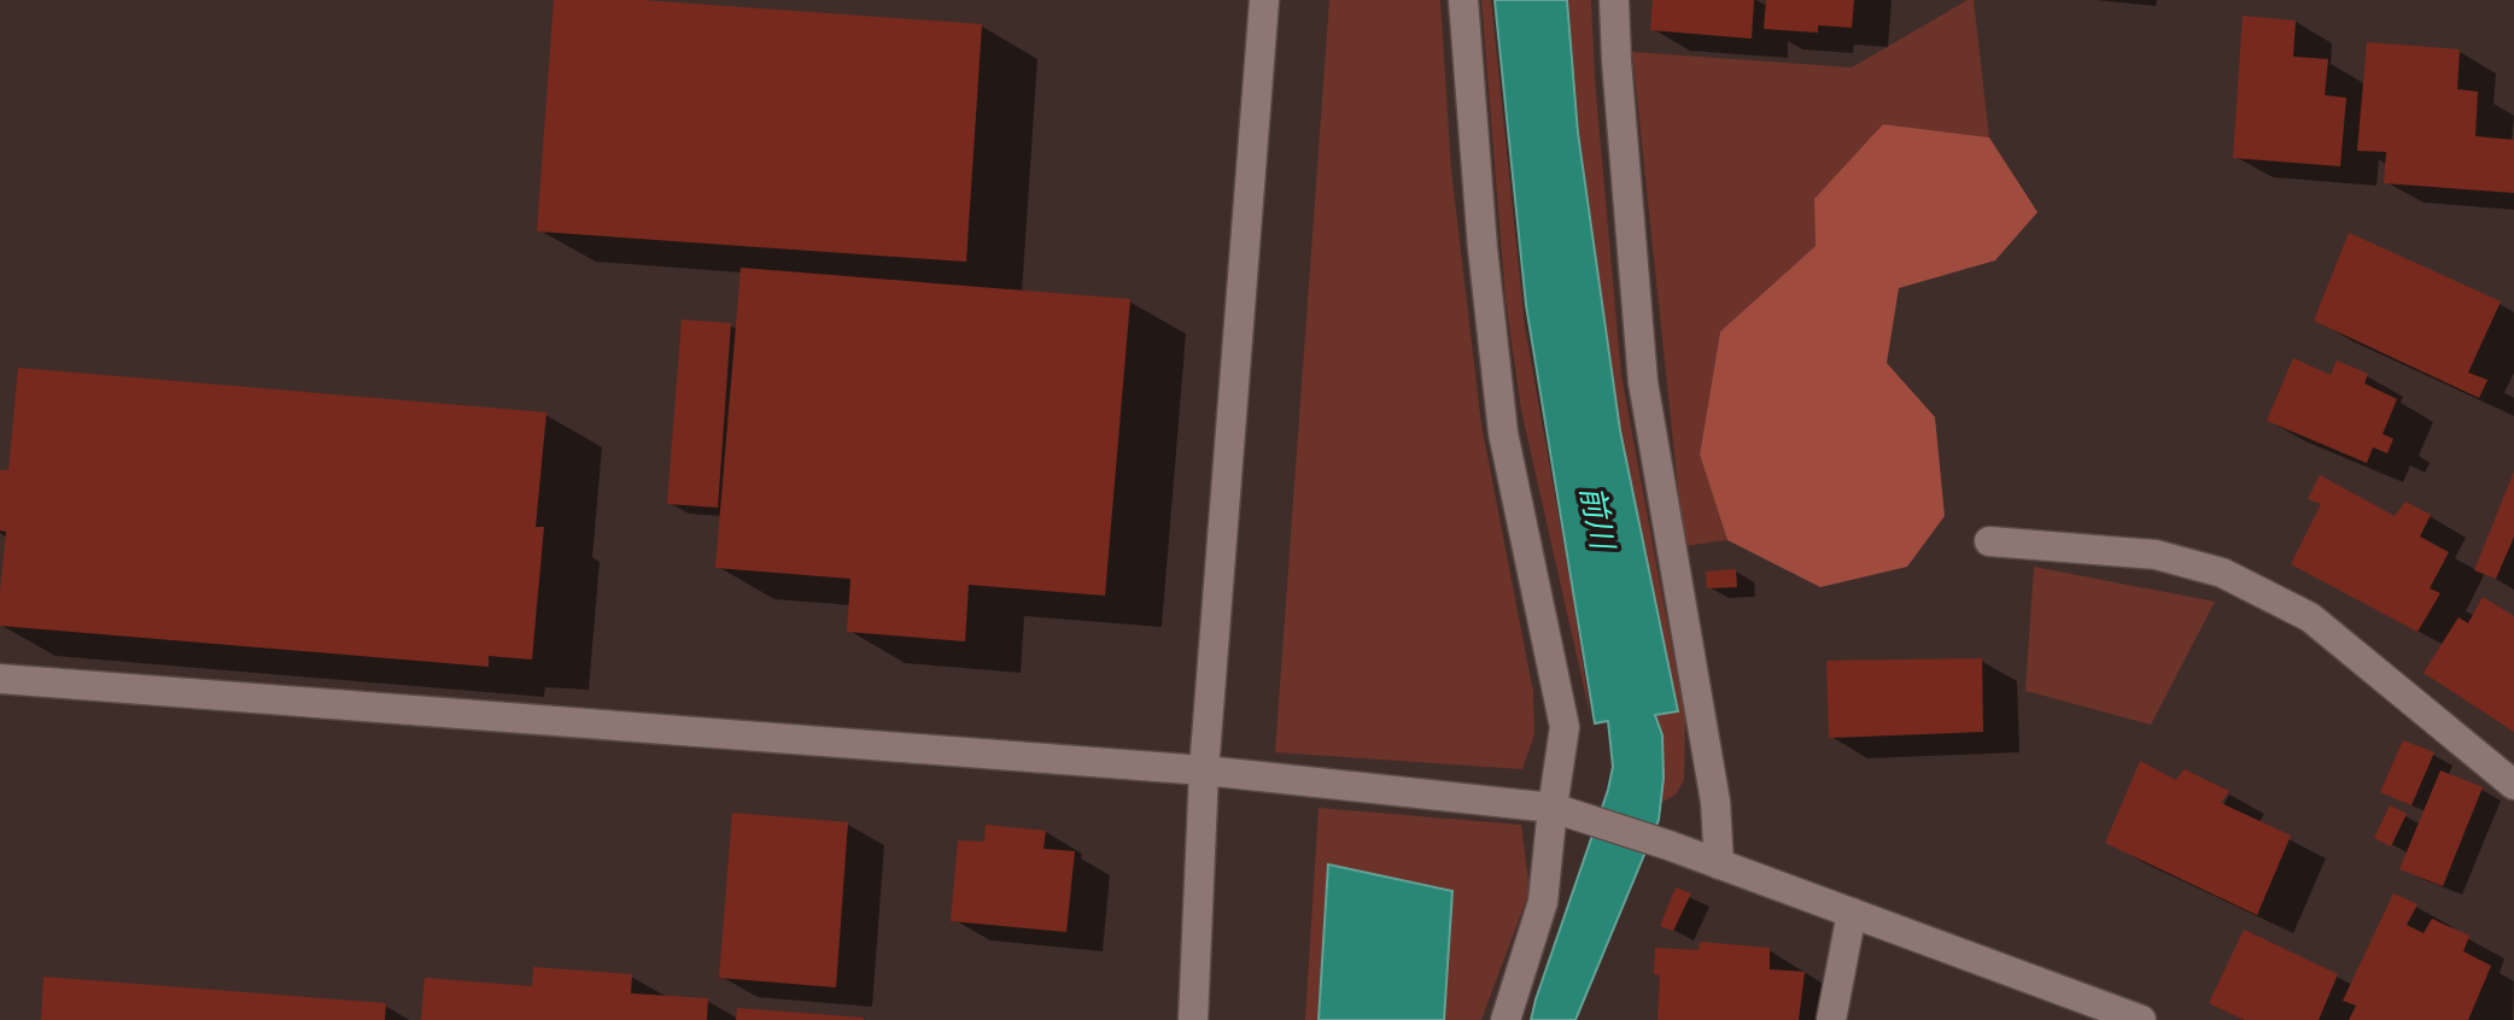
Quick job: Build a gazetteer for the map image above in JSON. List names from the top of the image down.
{
  "water": ["前川"]
}
